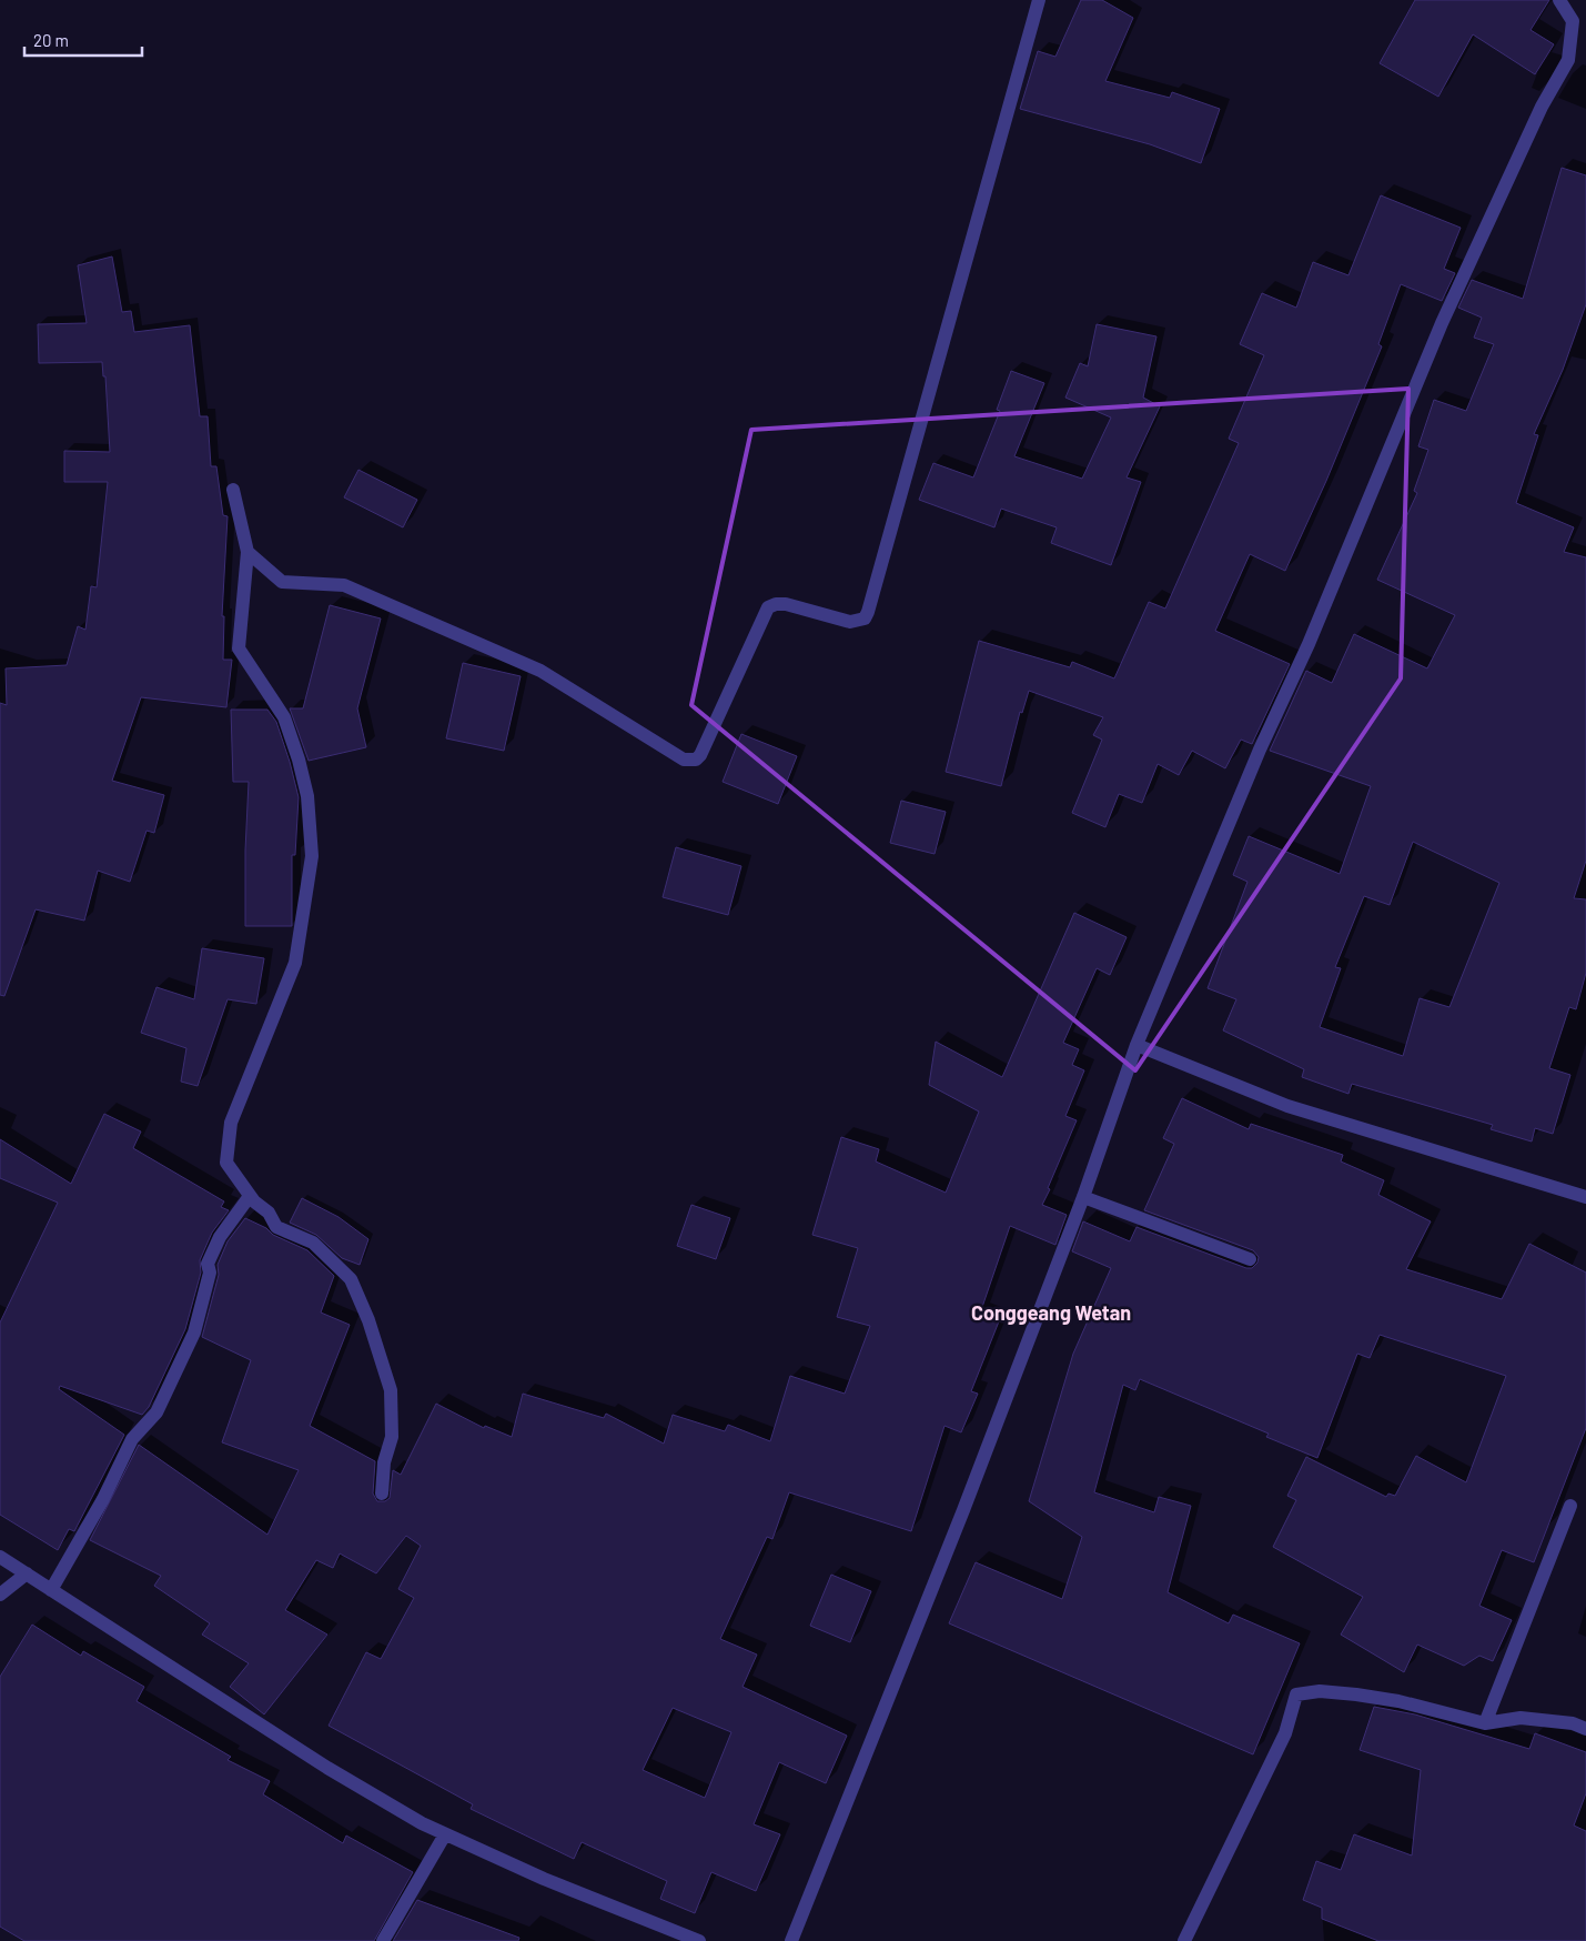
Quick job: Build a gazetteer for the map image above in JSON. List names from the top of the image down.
{
  "districts": ["Conggeang Wetan"],
  "scale_bar": "20 m"
}
